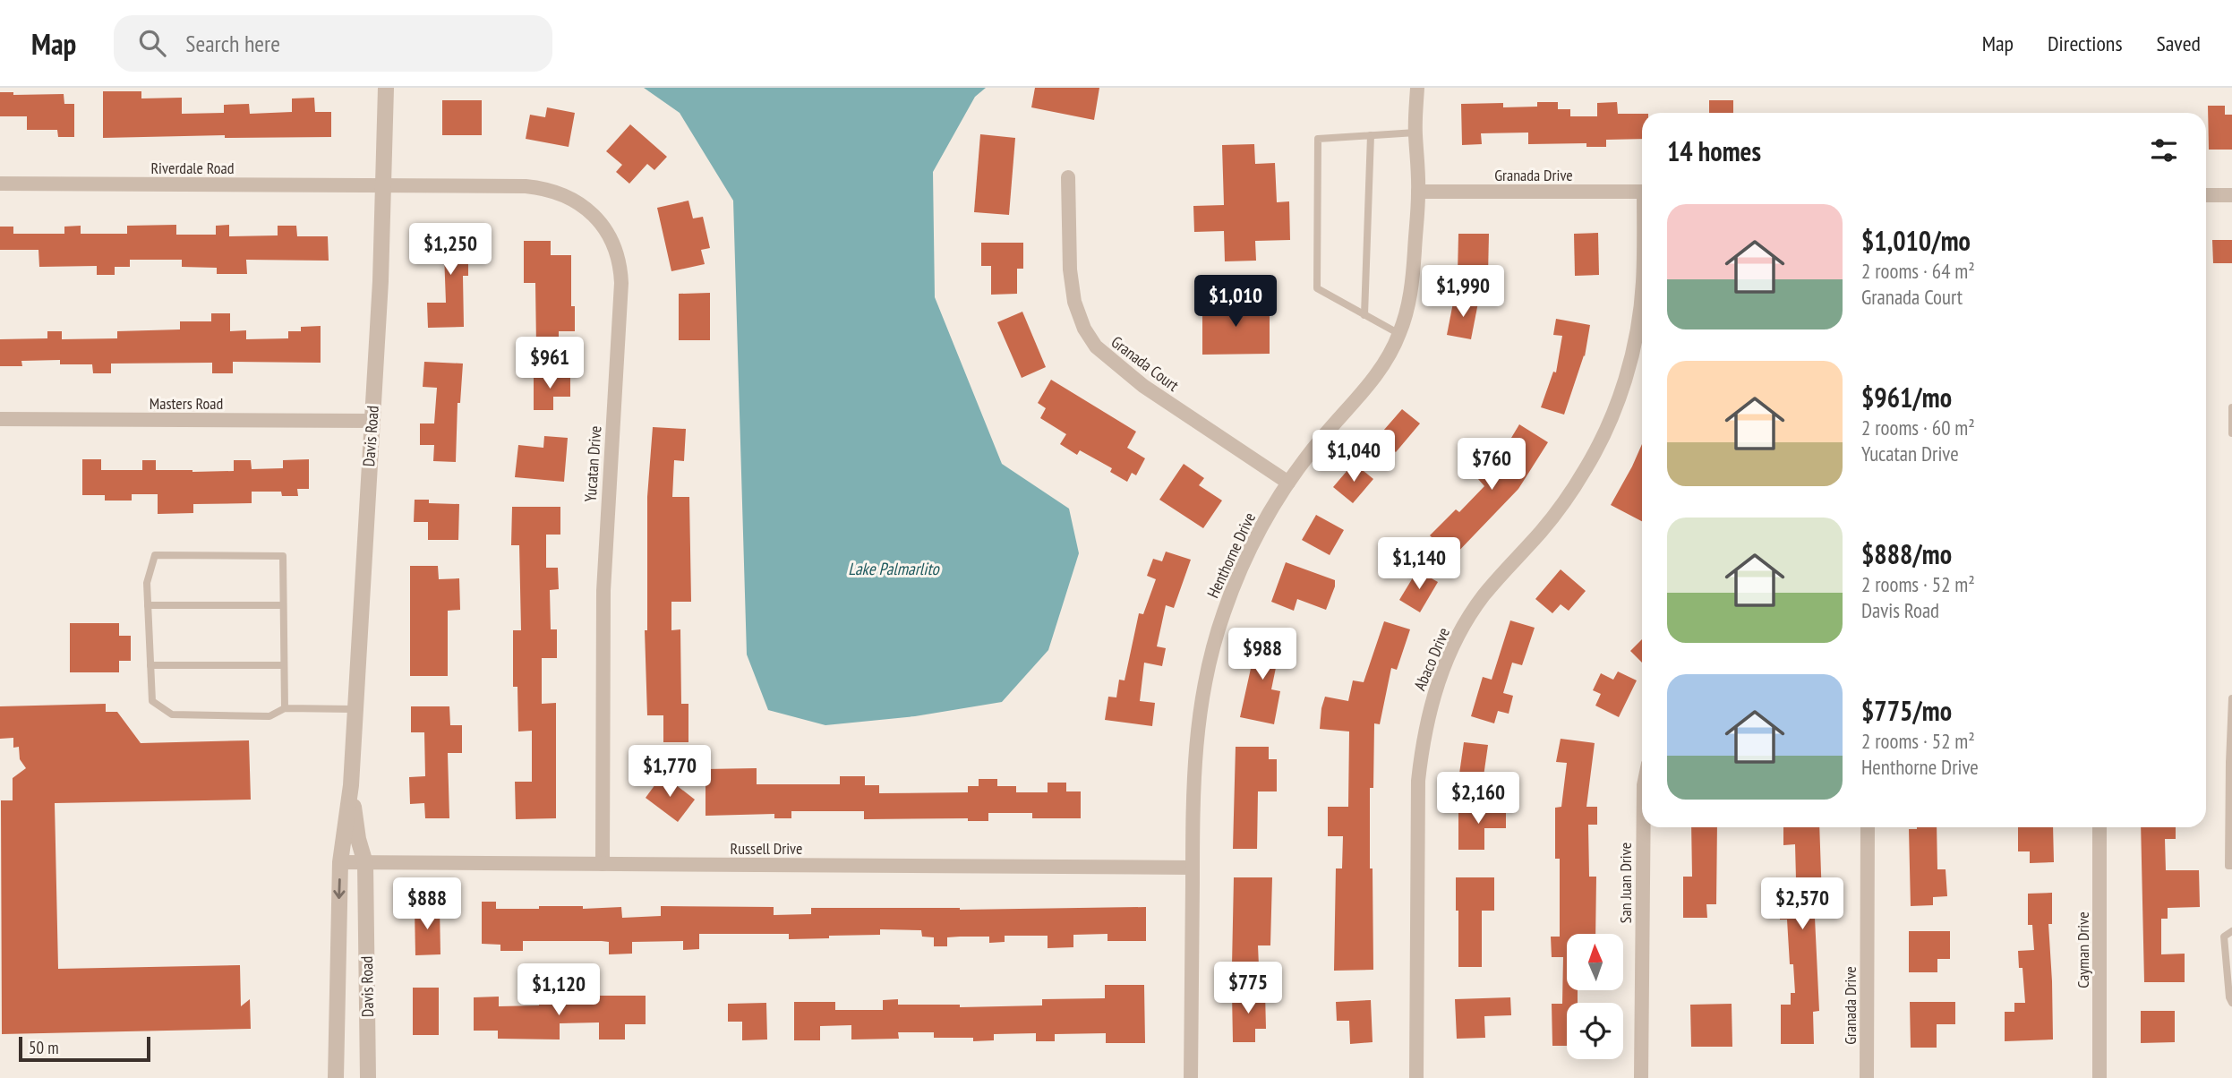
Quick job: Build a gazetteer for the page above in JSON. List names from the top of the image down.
{
  "streets": {
    "street": [
      "Riverdale Road",
      "Granada Drive",
      "Granada Court",
      "Masters Road",
      "Davis Road",
      "Yucatan Drive",
      "Henthorne Drive",
      "Abaco Drive",
      "Russell Drive",
      "San Juan Drive",
      "Cayman Drive"
    ]
  },
  "crossings": [
    ["Riverdale Road", "Davis Road"],
    ["Riverdale Road", "Yucatan Drive"],
    ["Granada Drive", "Henthorne Drive"],
    ["Granada Court", "Henthorne Drive"],
    ["Masters Road", "Davis Road"],
    ["Davis Road", "Yucatan Drive"],
    ["Davis Road", "Russell Drive"],
    ["Yucatan Drive", "Russell Drive"],
    ["Henthorne Drive", "Russell Drive"]
  ],
  "water": ["Lake Palmarlito"],
  "scale_bar": "50 m",
  "north": "top",
  "page": {
    "header": "Map",
    "search": "Search here",
    "nav": ["Map", "Directions", "Saved"],
    "heading": "14 homes",
    "list": [
      {
        "name": "$1,010/mo",
        "note": "2 rooms · 64 m² · Granada Court"
      },
      {
        "name": "$961/mo",
        "note": "2 rooms · 60 m² · Yucatan Drive"
      },
      {
        "name": "$888/mo",
        "note": "2 rooms · 52 m² · Davis Road"
      },
      {
        "name": "$775/mo",
        "note": "2 rooms · 52 m² · Henthorne Drive"
      }
    ],
    "price": [
      "$1,250",
      "$1,990",
      "$1,010",
      "$961",
      "$1,040",
      "$760",
      "$1,140",
      "$988",
      "$1,770",
      "$2,160",
      "$888",
      "$2,570",
      "$775",
      "$1,120"
    ],
    "scale": "50 m"
  }
}
